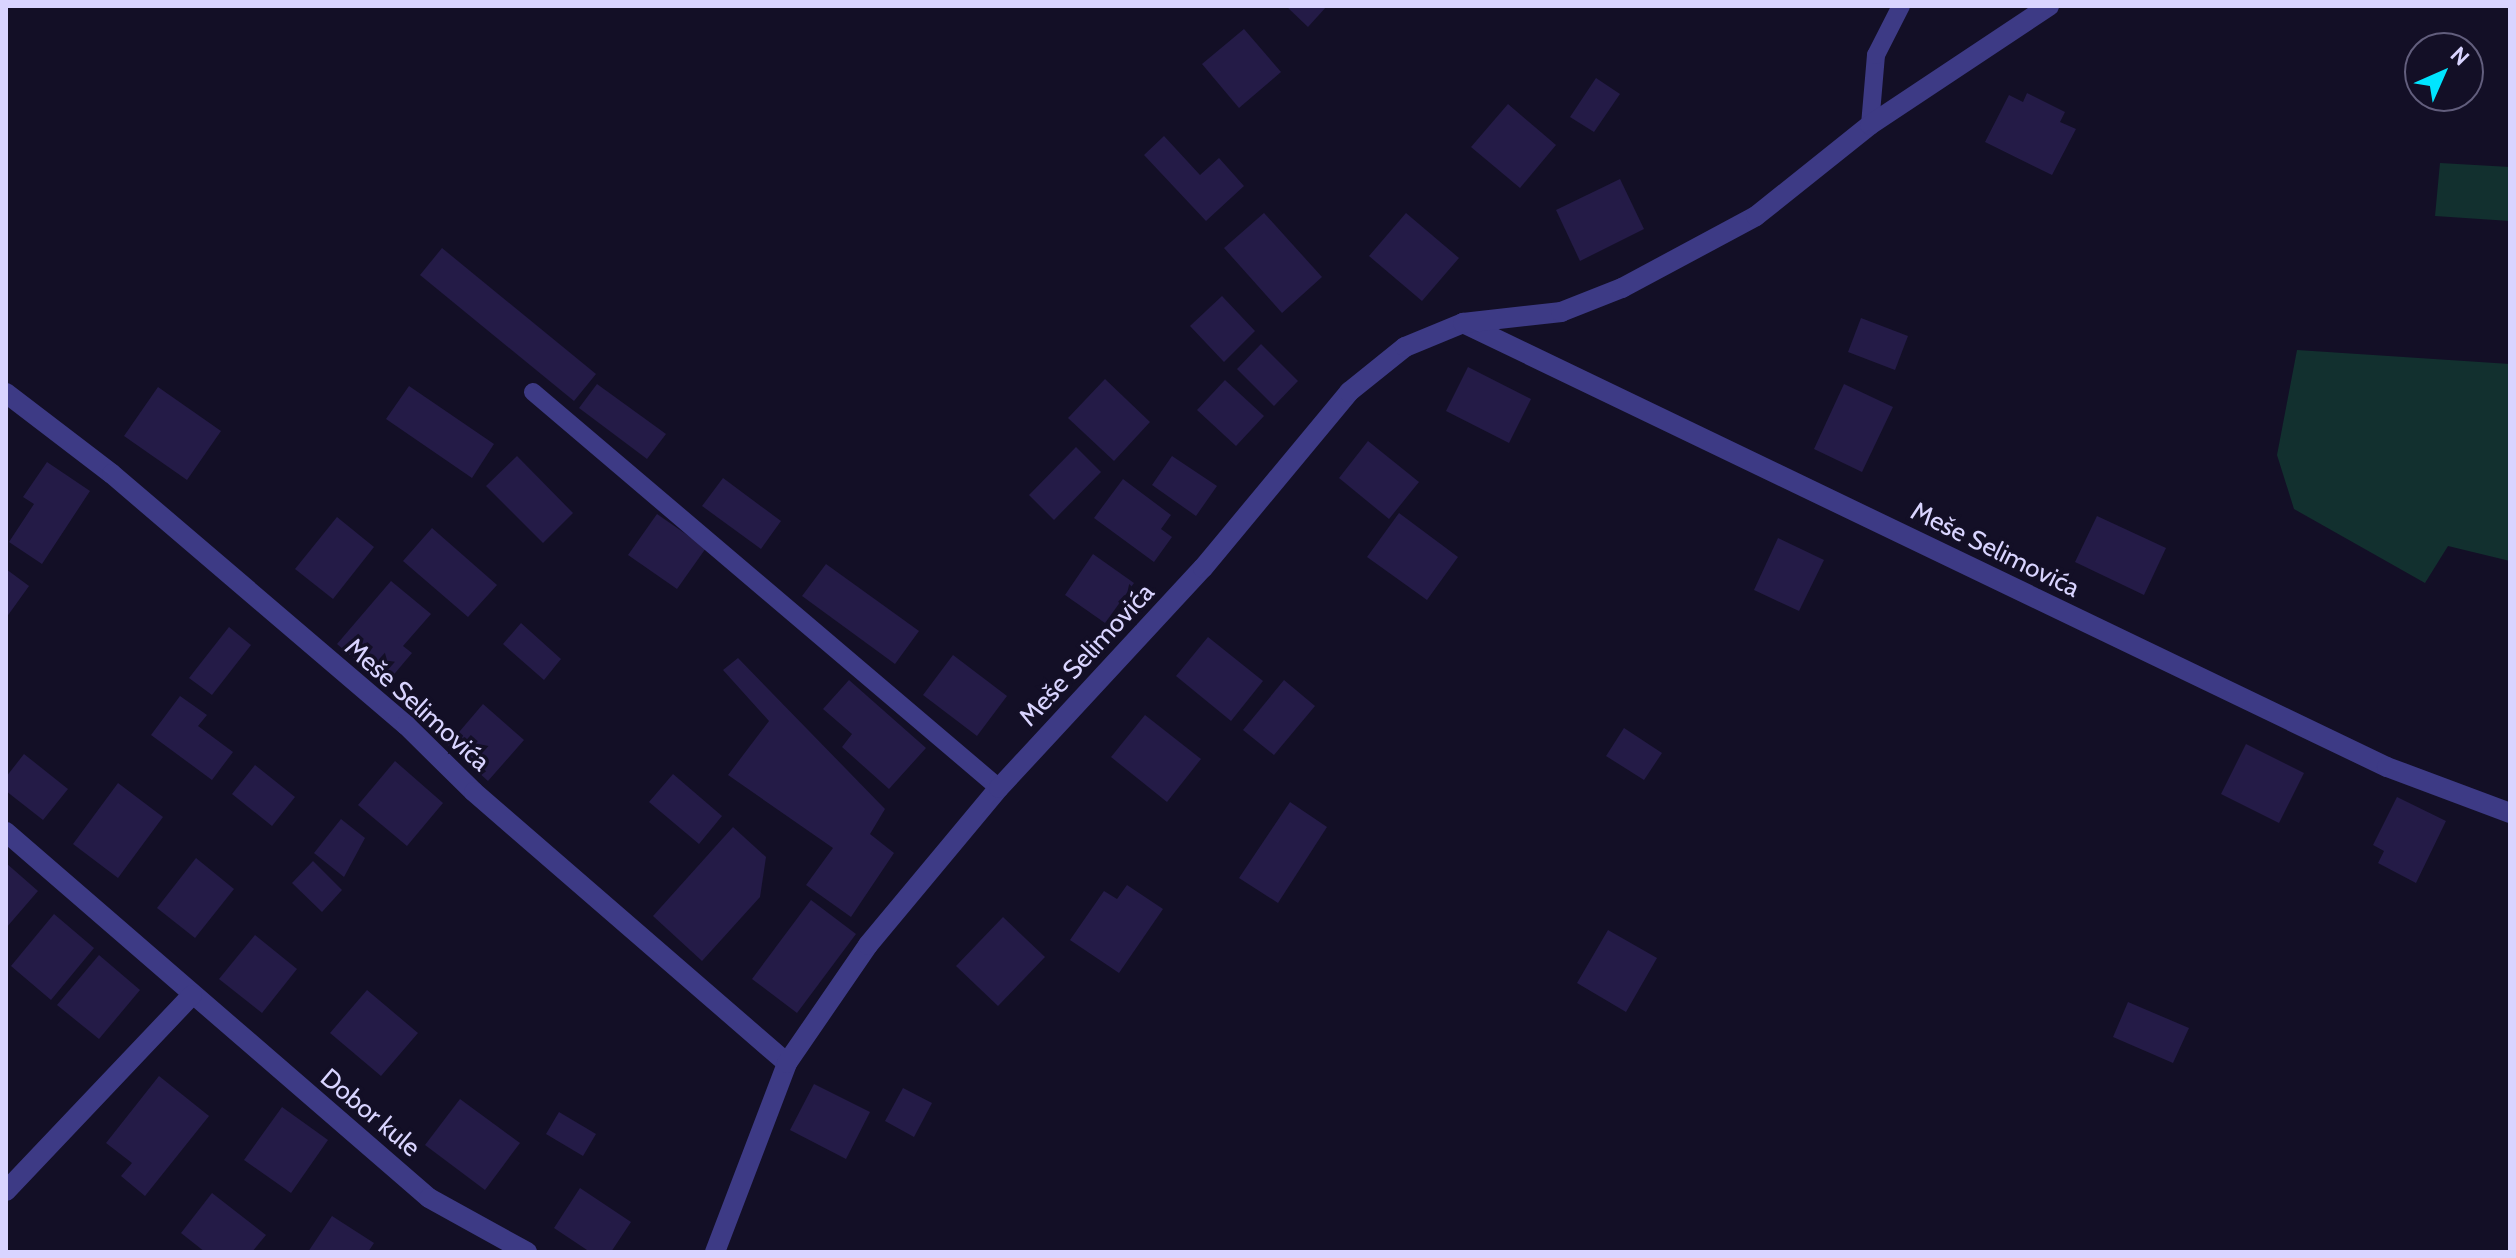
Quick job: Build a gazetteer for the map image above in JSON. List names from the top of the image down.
{
  "streets": {
    "street": ["Meše Selimovića", "Dobor kule"]
  },
  "north": "top right"
}
